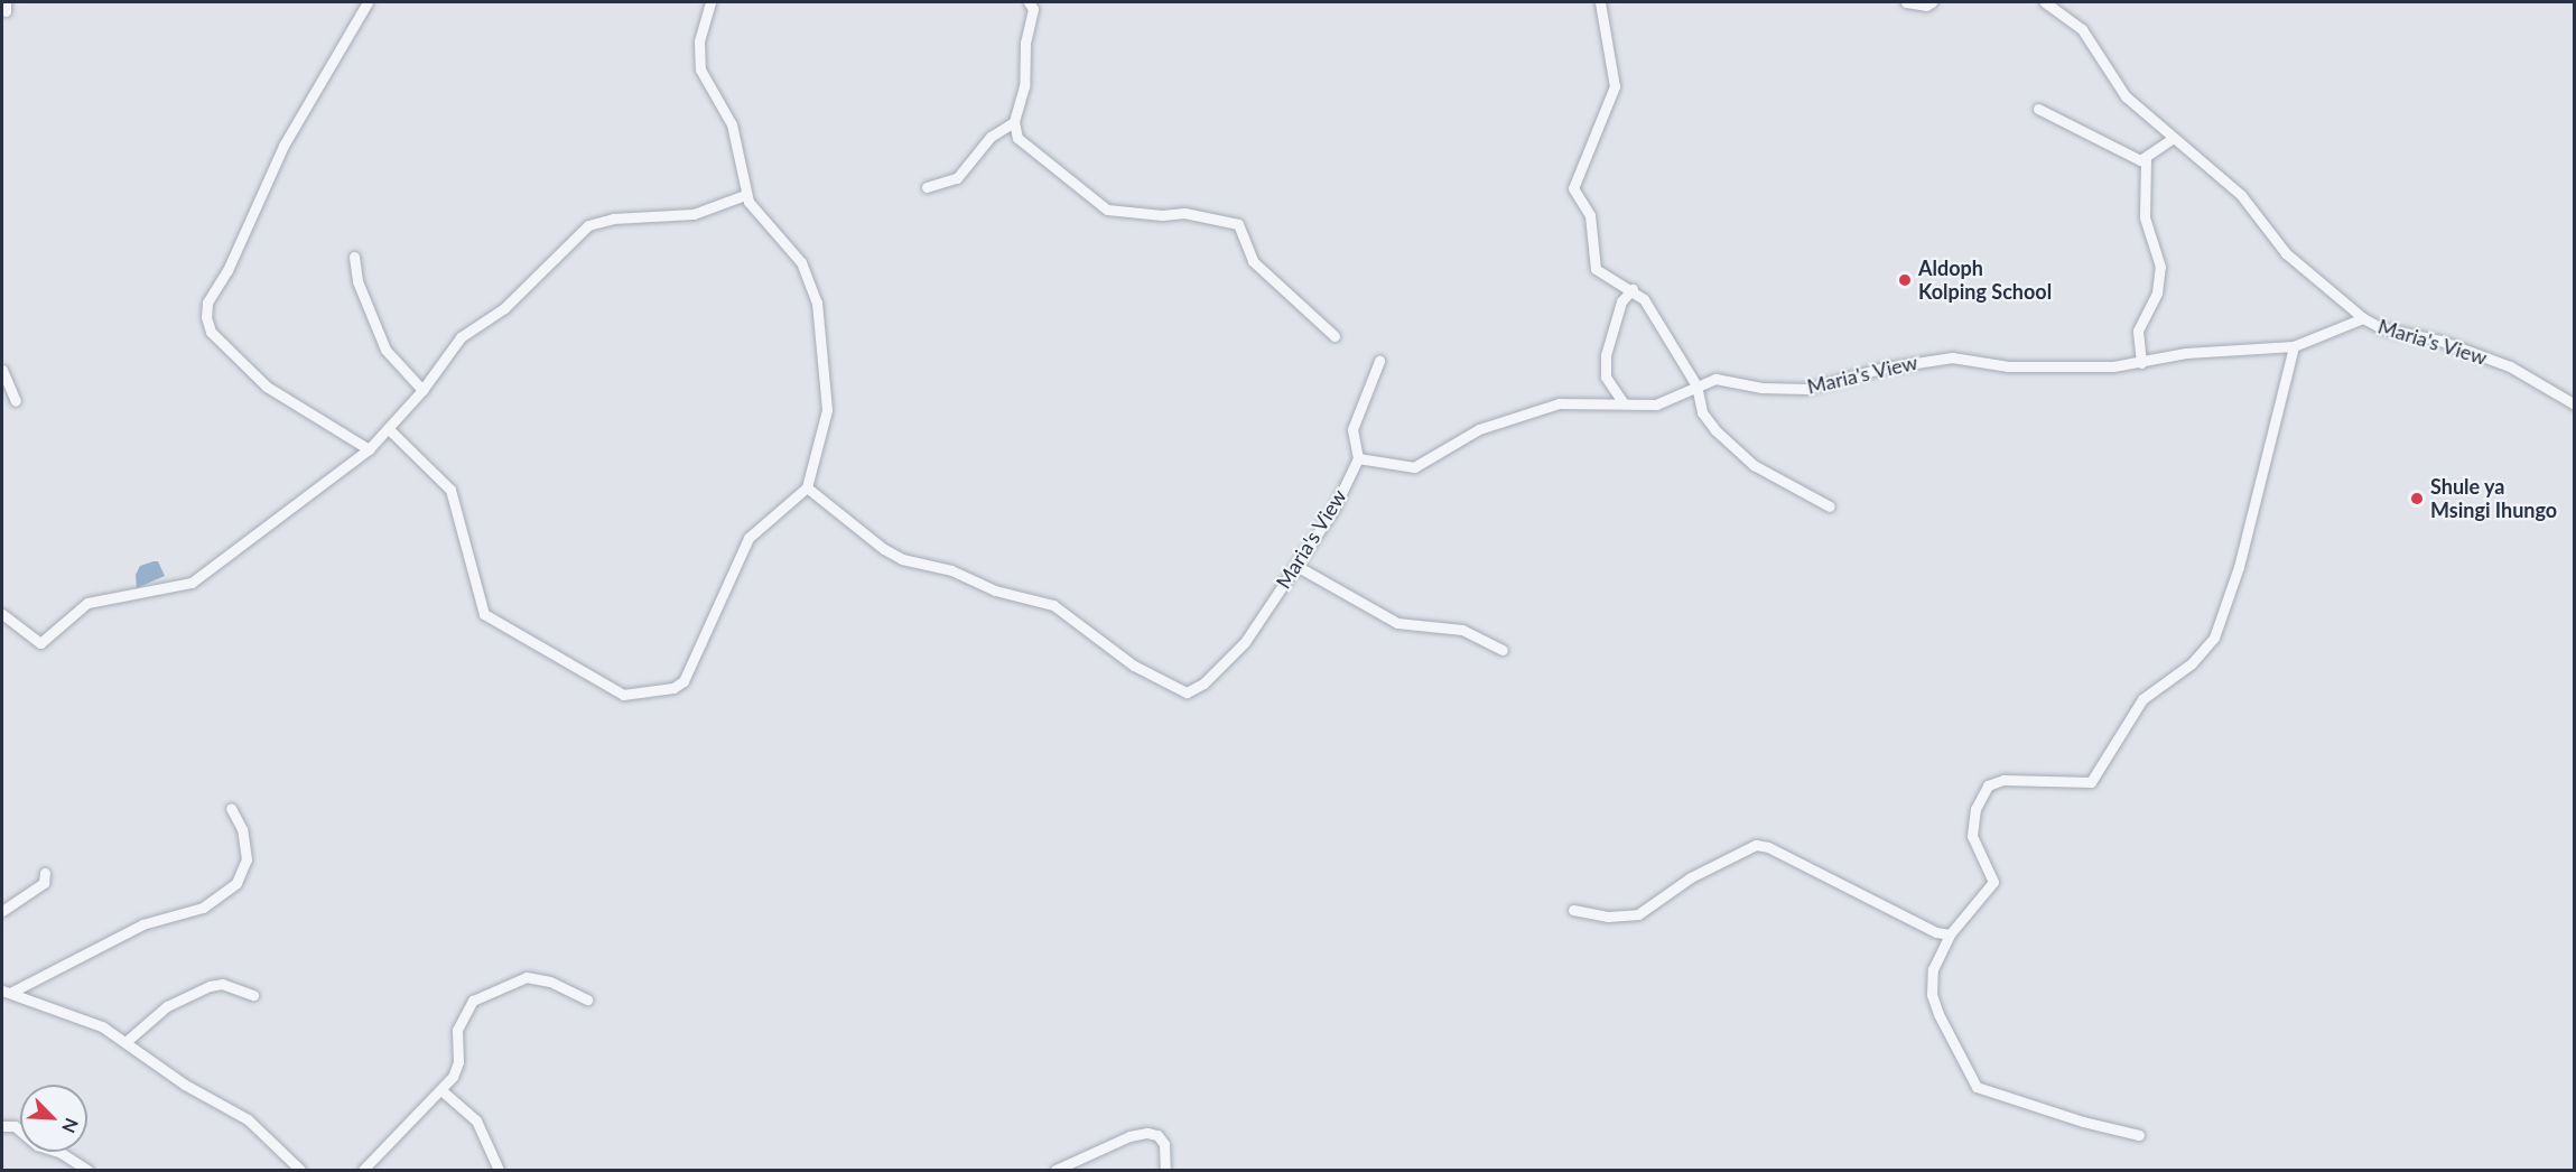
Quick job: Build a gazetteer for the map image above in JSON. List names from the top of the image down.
{
  "streets": {
    "street": ["Maria's View"]
  },
  "places": ["Aldoph Kolping School", "Shule ya Msingi Ihungo"],
  "north": "bottom right"
}
